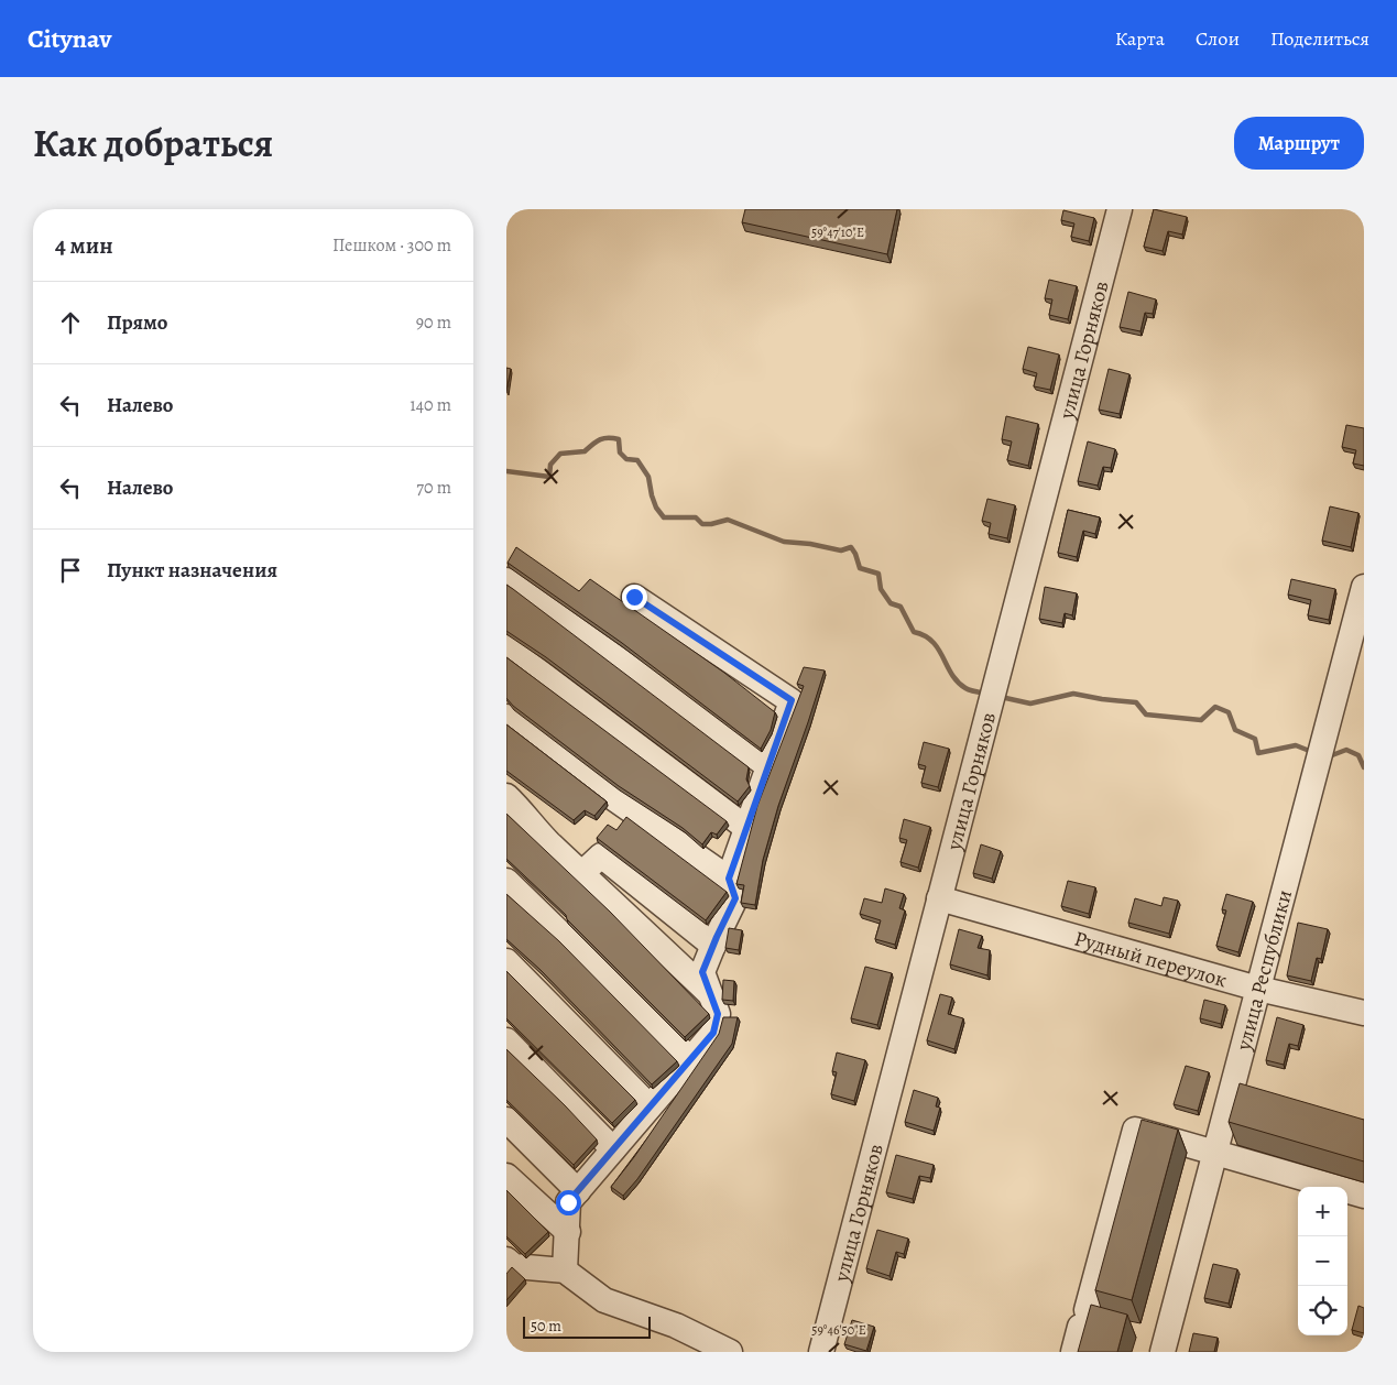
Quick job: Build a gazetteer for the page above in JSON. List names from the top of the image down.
{
  "streets": {
    "street": ["улица Горняков", "Рудный переулок", "улица Республики"]
  },
  "crossings": [
    ["улица Горняков", "Рудный переулок"],
    ["Рудный переулок", "улица Республики"]
  ],
  "scale_bar": "50 m",
  "page": {
    "header": "Citynav",
    "nav": ["Карта", "Слои", "Поделиться"],
    "title": "Как добраться",
    "buttons": "Маршрут",
    "heading": ["4 мин", "Пешком · 300 m"],
    "list": [
      ["Прямо", "90 m"],
      ["Налево", "140 m"],
      ["Налево", "70 m"],
      "Пункт назначения"
    ],
    "map_buttons": ["+", "−"],
    "scale": "50 m"
  },
  "coordinates": ["59°47'10\"E", "59°46'50\"E"]
}
